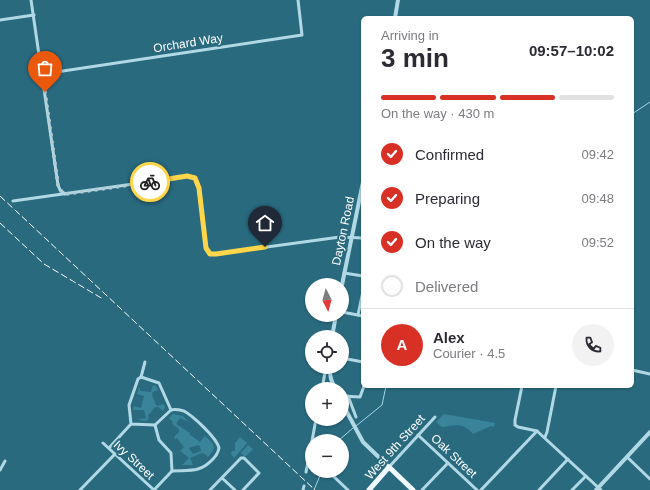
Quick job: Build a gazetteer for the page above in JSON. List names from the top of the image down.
{
  "streets": {
    "main road": ["West 9th Street"],
    "street": [
      "Orchard Way",
      "Dayton Road",
      "Oak Street",
      "Ivy Street"
    ]
  },
  "crossings": [
    ["West 9th Street", "Oak Street"]
  ],
  "north": "bottom",
  "page": {
    "heading": ["3 min", "Arriving in", "09:57–10:02"],
    "panel": ["Alex", "Courier · 4.5"],
    "bar": "On the way · 430 m",
    "list": [
      ["Confirmed", "09:42"],
      ["Preparing", "09:48"],
      ["On the way", "09:52"],
      "Delivered"
    ],
    "map_buttons": ["+", "−"],
    "round": "A"
  }
}
